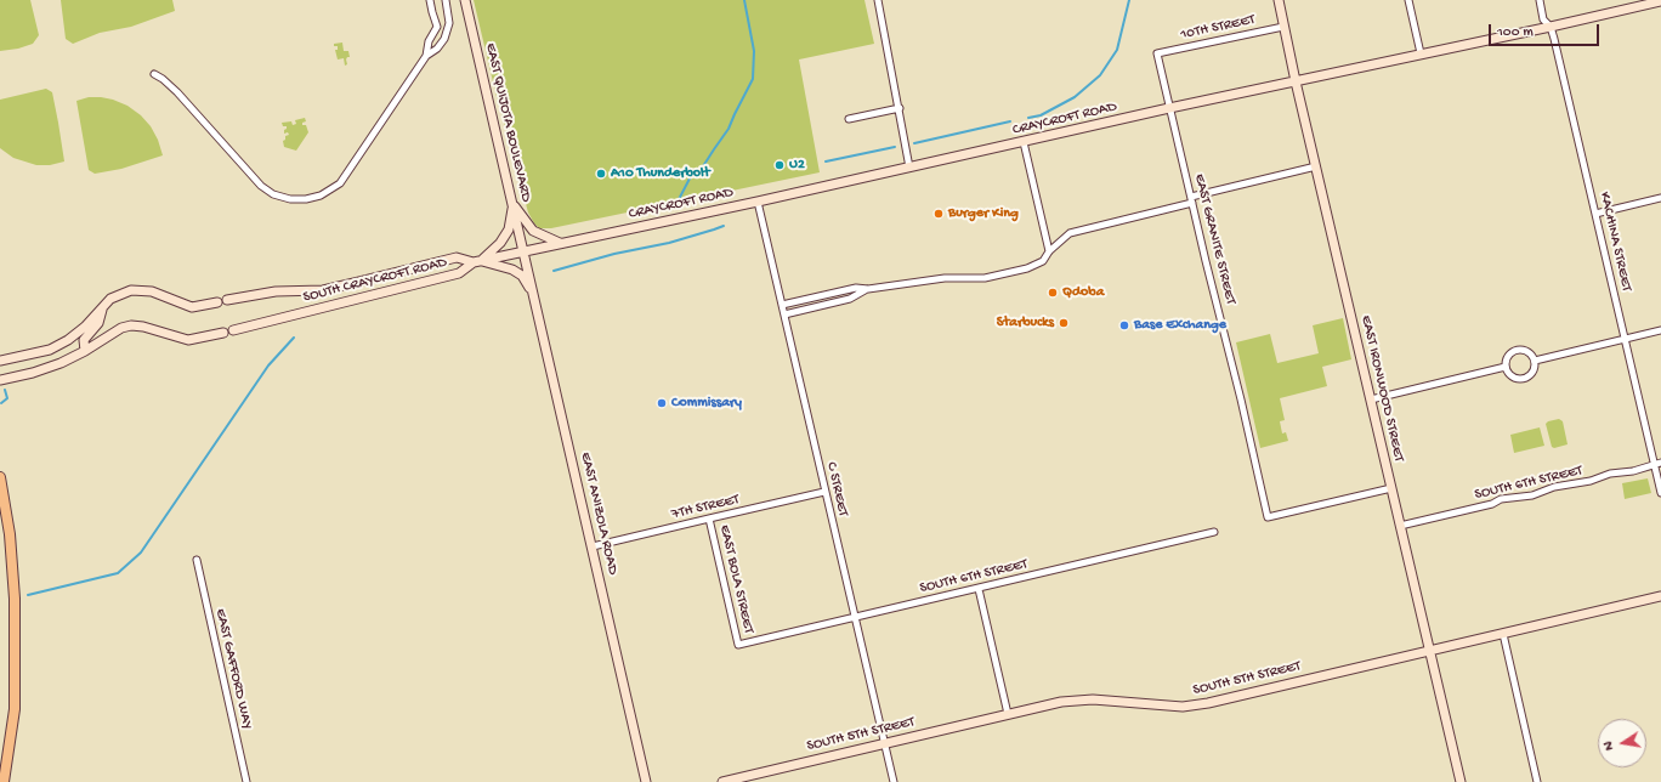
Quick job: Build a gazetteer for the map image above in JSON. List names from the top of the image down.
{
  "streets": {
    "street": [
      "10TH STREET",
      "CRAYCROFT ROAD",
      "EAST QUIJOTA BOULEVARD",
      "EAST GRANITE STREET",
      "KACHINA STREET",
      "SOUTH CRAYCROFT ROAD",
      "EAST IRONWOOD STREET",
      "SOUTH 6TH STREET",
      "C STREET",
      "7TH STREET",
      "EAST ANIZOLA ROAD",
      "EAST BOLA STREET",
      "EAST GAFFORD WAY",
      "SOUTH 5TH STREET"
    ]
  },
  "crossings": [
    ["10TH STREET", "EAST GRANITE STREET"],
    ["10TH STREET", "EAST IRONWOOD STREET"],
    ["CRAYCROFT ROAD", "EAST QUIJOTA BOULEVARD"],
    ["CRAYCROFT ROAD", "EAST GRANITE STREET"],
    ["CRAYCROFT ROAD", "KACHINA STREET"],
    ["CRAYCROFT ROAD", "SOUTH CRAYCROFT ROAD"],
    ["CRAYCROFT ROAD", "EAST IRONWOOD STREET"],
    ["CRAYCROFT ROAD", "C STREET"],
    ["CRAYCROFT ROAD", "EAST ANIZOLA ROAD"],
    ["EAST QUIJOTA BOULEVARD", "EAST ANIZOLA ROAD"],
    ["EAST GRANITE STREET", "EAST IRONWOOD STREET"],
    ["KACHINA STREET", "SOUTH 6TH STREET"],
    ["EAST IRONWOOD STREET", "SOUTH 6TH STREET"],
    ["EAST IRONWOOD STREET", "SOUTH 5TH STREET"],
    ["SOUTH 6TH STREET", "C STREET"],
    ["SOUTH 6TH STREET", "EAST BOLA STREET"],
    ["C STREET", "7TH STREET"],
    ["C STREET", "SOUTH 5TH STREET"],
    ["7TH STREET", "EAST ANIZOLA ROAD"],
    ["7TH STREET", "EAST BOLA STREET"]
  ],
  "places": [
    "U2",
    "A10 Thunderbolt",
    "Burger King",
    "Qdoba",
    "Starbucks",
    "Base Exchange",
    "Commissary"
  ],
  "scale_bar": "100 m",
  "north": "left"
}
